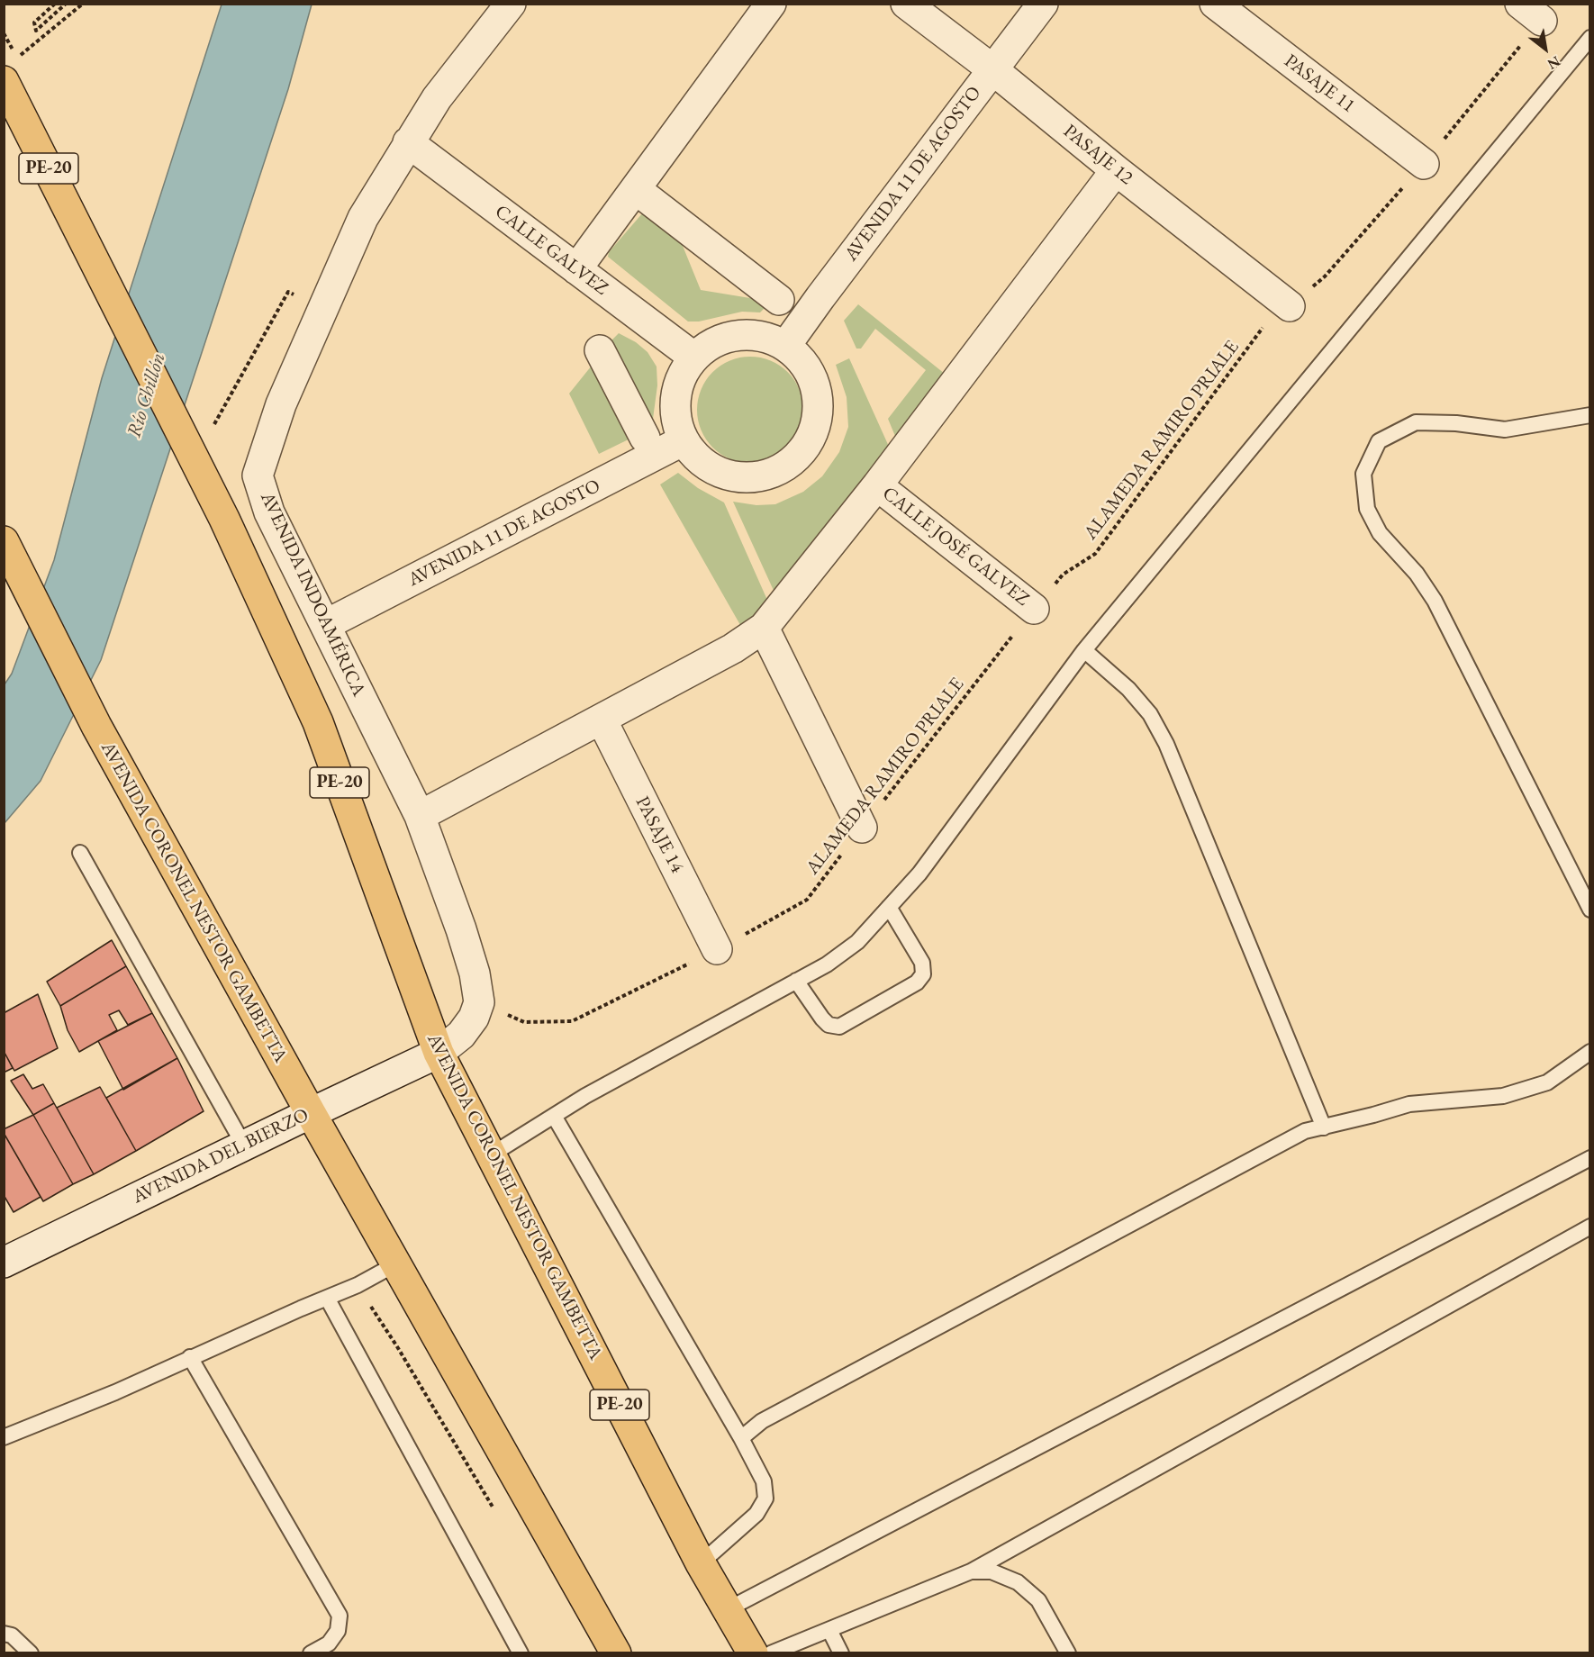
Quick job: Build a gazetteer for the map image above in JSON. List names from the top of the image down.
{
  "streets": {
    "highway": ["PE-20", "AVENIDA CORONEL NESTOR GAMBETTA"],
    "street": [
      "PASAJE 11",
      "PASAJE 12",
      "AVENIDA 11 DE AGOSTO",
      "CALLE GALVEZ",
      "CALLE JOSÉ GALVEZ",
      "AVENIDA INDOAMÉRICA",
      "PASAJE 14",
      "AVENIDA DEL BIERZO"
    ],
    "path": ["ALAMEDA RAMIRO PRIALE"]
  },
  "crossings": [
    ["PASAJE 11", "ALAMEDA RAMIRO PRIALE"],
    ["PASAJE 12", "AVENIDA 11 DE AGOSTO"],
    ["PASAJE 12", "ALAMEDA RAMIRO PRIALE"],
    ["AVENIDA 11 DE AGOSTO", "CALLE GALVEZ"],
    ["AVENIDA 11 DE AGOSTO", "AVENIDA INDOAMÉRICA"],
    ["CALLE GALVEZ", "AVENIDA INDOAMÉRICA"],
    ["ALAMEDA RAMIRO PRIALE", "CALLE JOSÉ GALVEZ"],
    ["ALAMEDA RAMIRO PRIALE", "AVENIDA INDOAMÉRICA"],
    ["ALAMEDA RAMIRO PRIALE", "PASAJE 14"],
    ["AVENIDA CORONEL NESTOR GAMBETTA", "AVENIDA DEL BIERZO"]
  ],
  "water": ["Río Chillón"],
  "north": "bottom right"
}
